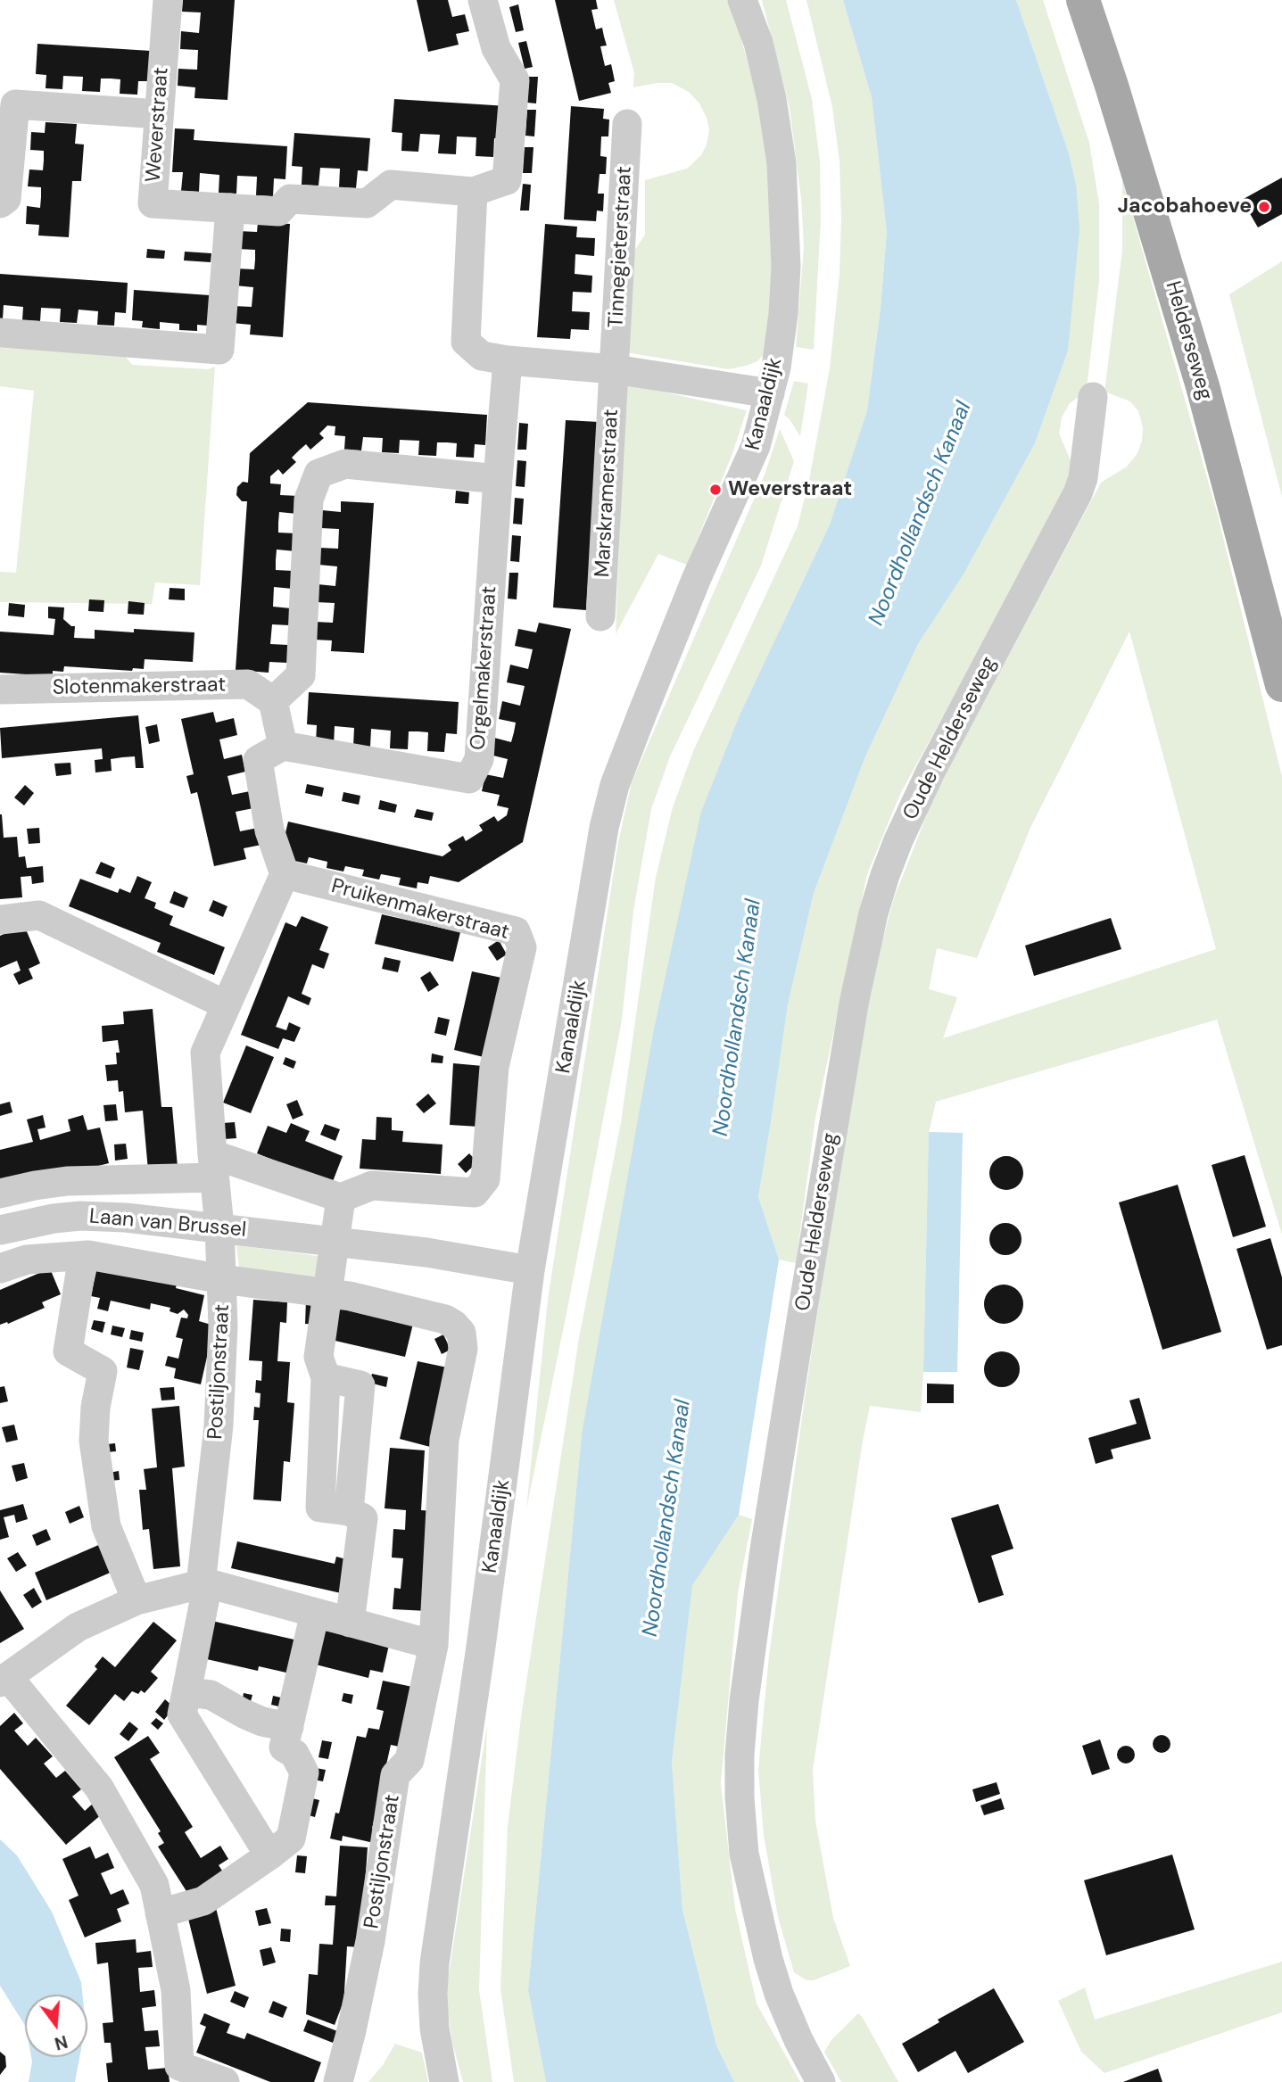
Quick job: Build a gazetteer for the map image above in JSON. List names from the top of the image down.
{
  "streets": {
    "main road": ["Helderseweg"],
    "street": [
      "Weverstraat",
      "Tinnegieterstraat",
      "Kanaaldijk",
      "Marskramerstraat",
      "Orgelmakerstraat",
      "Slotenmakerstraat",
      "Oude Helderseweg",
      "Pruikenmakerstraat",
      "Laan van Brussel",
      "Postiljonstraat"
    ]
  },
  "crossings": [
    ["Tinnegieterstraat", "Marskramerstraat"],
    ["Kanaaldijk", "Laan van Brussel"],
    ["Pruikenmakerstraat", "Laan van Brussel"],
    ["Laan van Brussel", "Postiljonstraat"]
  ],
  "water": ["Noordhollandsch Kanaal"],
  "places": ["Jacobahoeve", "Weverstraat"],
  "north": "bottom"
}
